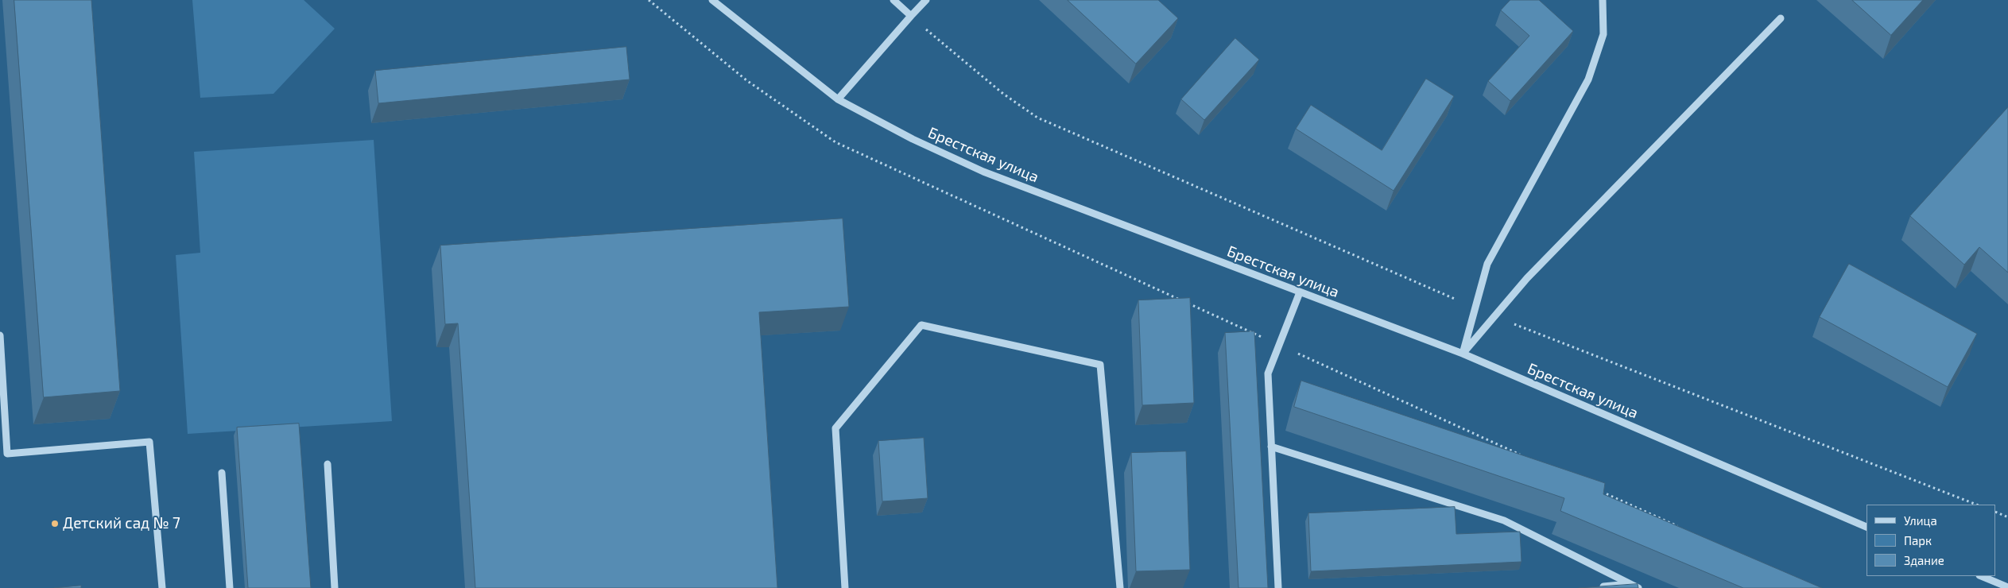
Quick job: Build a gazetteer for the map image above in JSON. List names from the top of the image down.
{
  "streets": {
    "street": ["Брестская улица"]
  },
  "places": ["Детский сад № 7"],
  "legend": ["Улица", "Парк", "Здание"]
}
